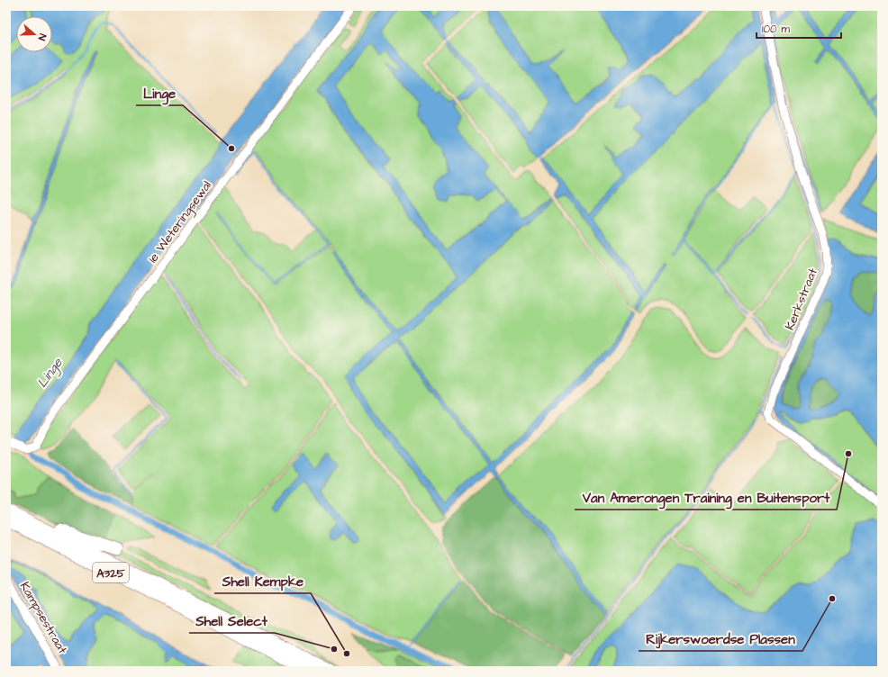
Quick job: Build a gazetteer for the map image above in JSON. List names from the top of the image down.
{
  "streets": {
    "highway": ["A325"],
    "street": ["1e Weteringsewal", "Kerkstraat", "Kampsestraat"]
  },
  "water": ["Linge"],
  "places": [
    "Linge",
    "Van Amerongen Training en Buitensport",
    "Rijkerswoerdse Plassen",
    "Shell Select",
    "Shell Kempke"
  ],
  "scale_bar": "100 m",
  "north": "right"
}
